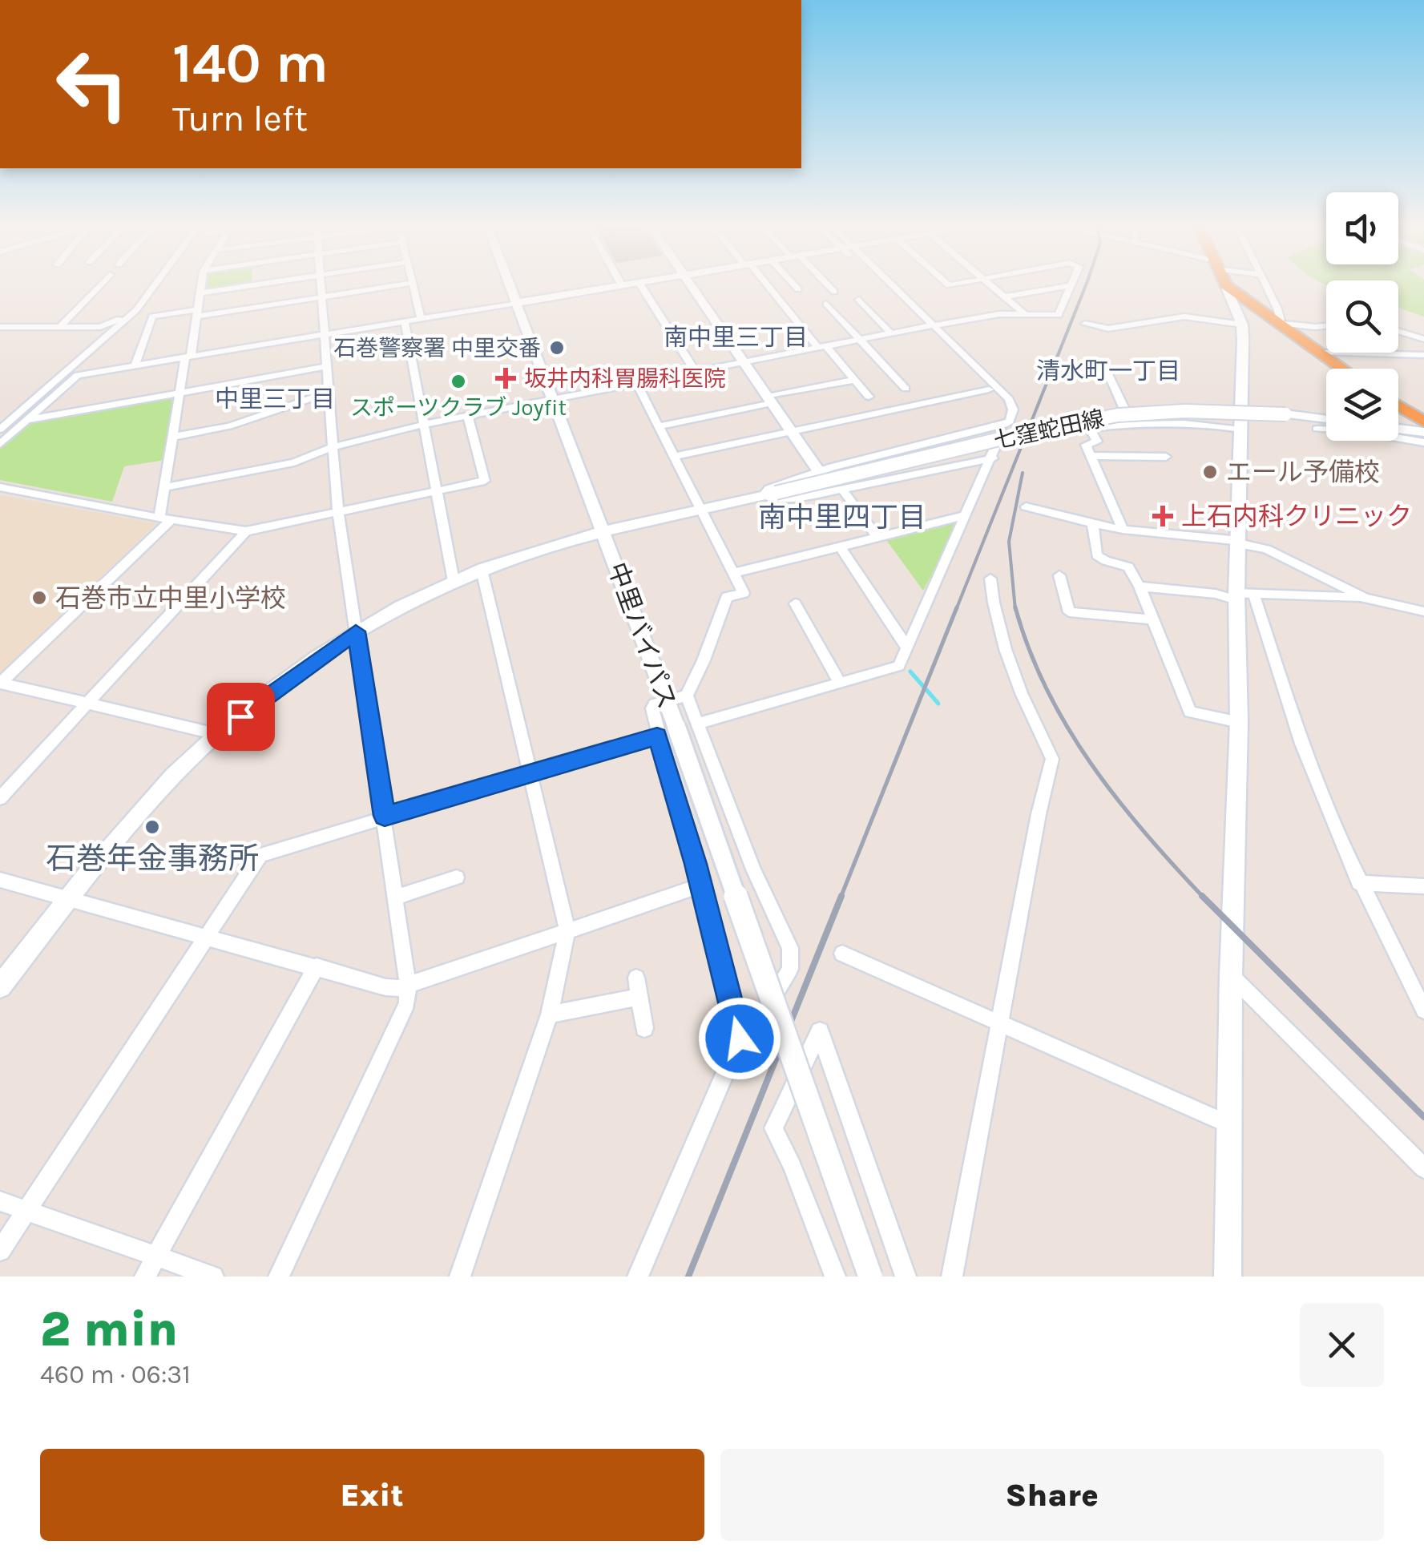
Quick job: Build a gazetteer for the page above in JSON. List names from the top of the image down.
{
  "streets": {
    "street": ["七窪蛇田線", "中里バイパス"]
  },
  "crossings": [
    ["七窪蛇田線", "中里バイパス"]
  ],
  "districts": [
    "南中里三丁目",
    "清水町一丁目",
    "中里三丁目",
    "南中里四丁目"
  ],
  "places": {
    "other": [
      "石巻警察署 中里交番",
      "スポーツクラブ Joyfit",
      "エール予備校",
      "石巻市立中里小学校",
      "石巻年金事務所"
    ],
    "health": ["坂井内科胃腸科医院", "上石内科クリニック"]
  },
  "page": {
    "turn": ["140 m", "Turn left"],
    "heading": ["2 min", "460 m · 06:31"],
    "buttons": ["Exit", "Share"]
  }
}
